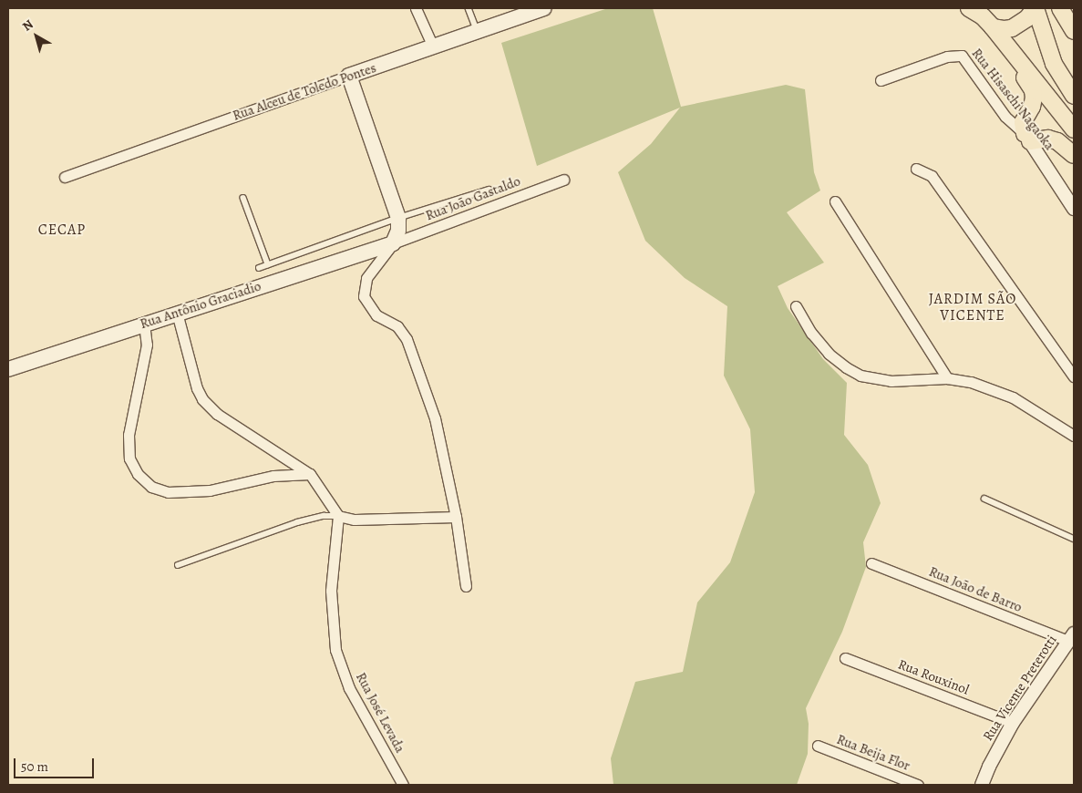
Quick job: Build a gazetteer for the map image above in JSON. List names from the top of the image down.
{
  "streets": {
    "main road": ["Rua Alceu de Toledo Pontes", "Rua Antônio Graciadio"],
    "street": [
      "Rua Hisaschi Nagaoka",
      "Rua João Gastaldo",
      "Rua João de Barro",
      "Rua Rouxinol",
      "Rua Vicente Preterotti",
      "Rua José Levada",
      "Rua Beija Flor"
    ]
  },
  "crossings": [
    ["Rua João Gastaldo", "Rua Antônio Graciadio"],
    ["Rua João de Barro", "Rua Vicente Preterotti"],
    ["Rua Rouxinol", "Rua Vicente Preterotti"]
  ],
  "districts": ["CECAP", "JARDIM SÃO VICENTE"],
  "scale_bar": "50 m",
  "north": "top left"
}
